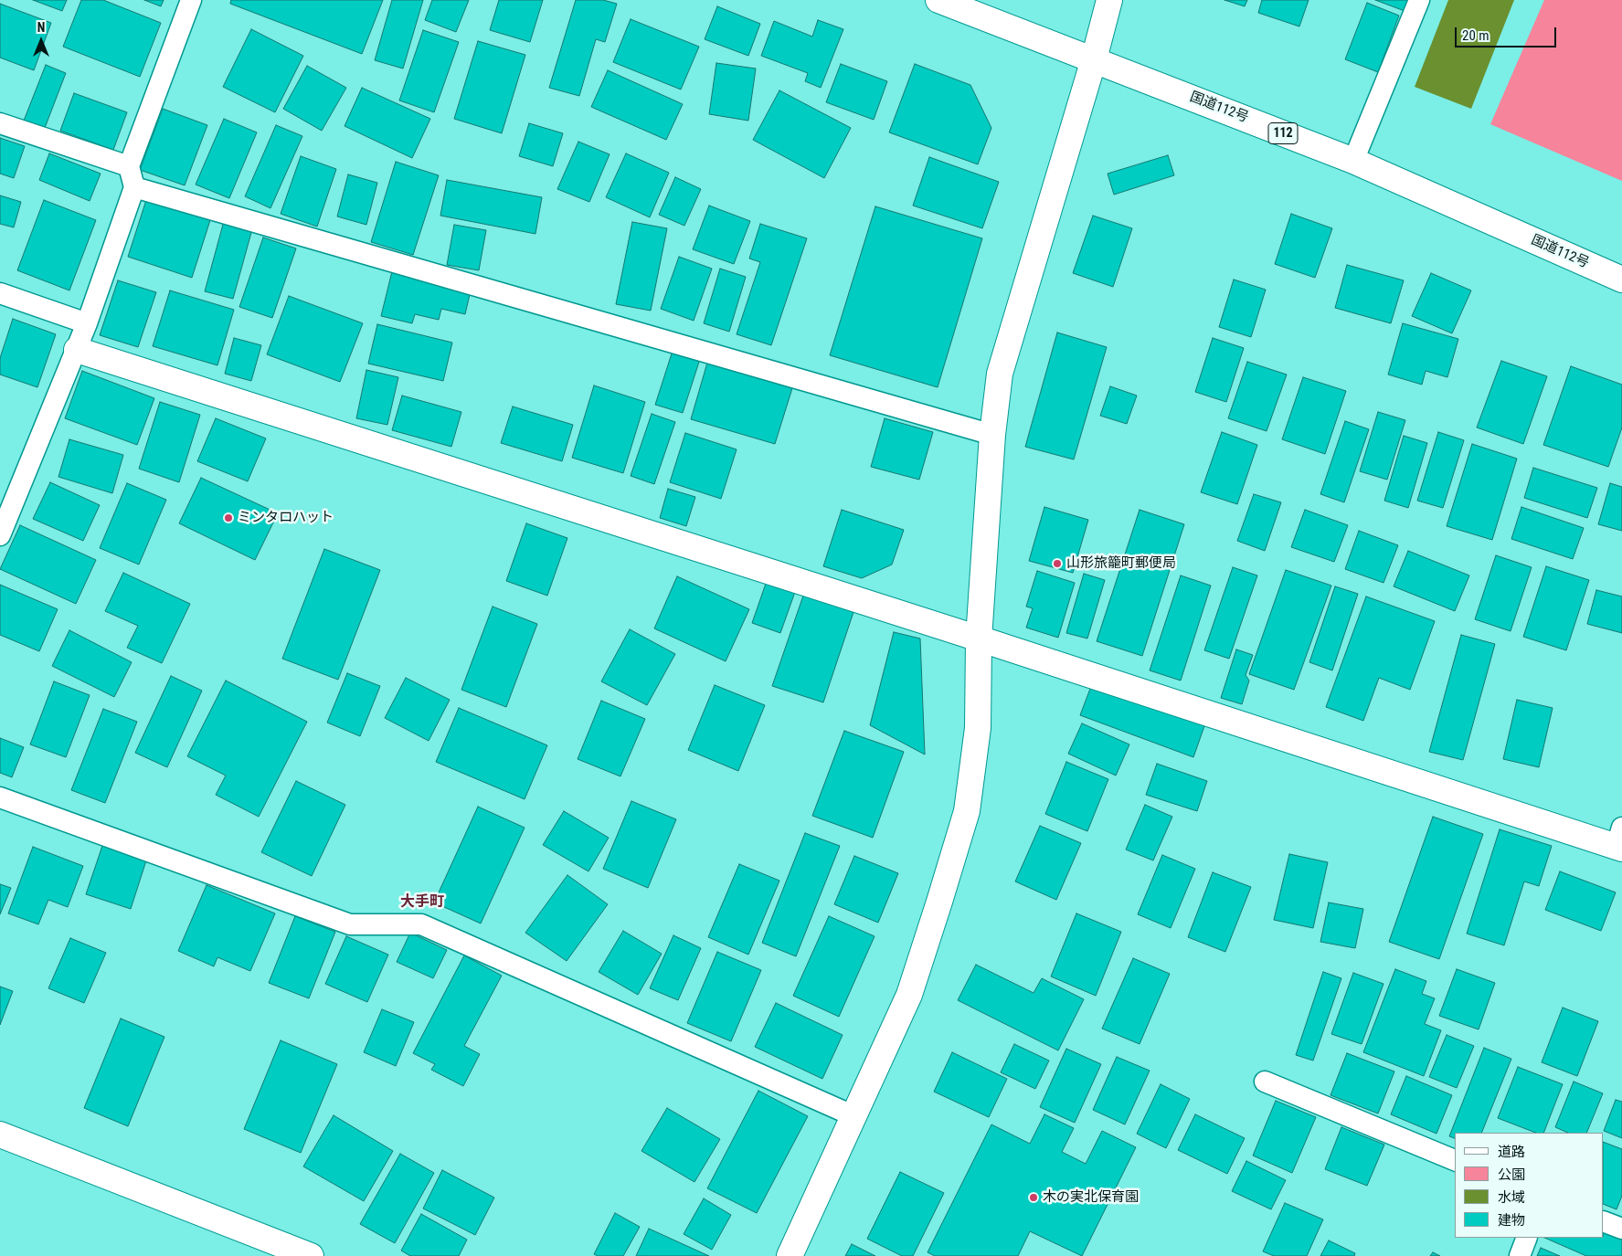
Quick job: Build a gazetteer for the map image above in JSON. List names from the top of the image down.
{
  "streets": {
    "main road": ["国道112号", "112"]
  },
  "districts": ["大手町"],
  "places": ["ミンタロハット", "山形旅籠町郵便局", "木の実北保育園"],
  "legend": [
    "道路",
    "公園",
    "水域",
    "建物"
  ],
  "scale_bar": "20 m",
  "north": "top"
}
